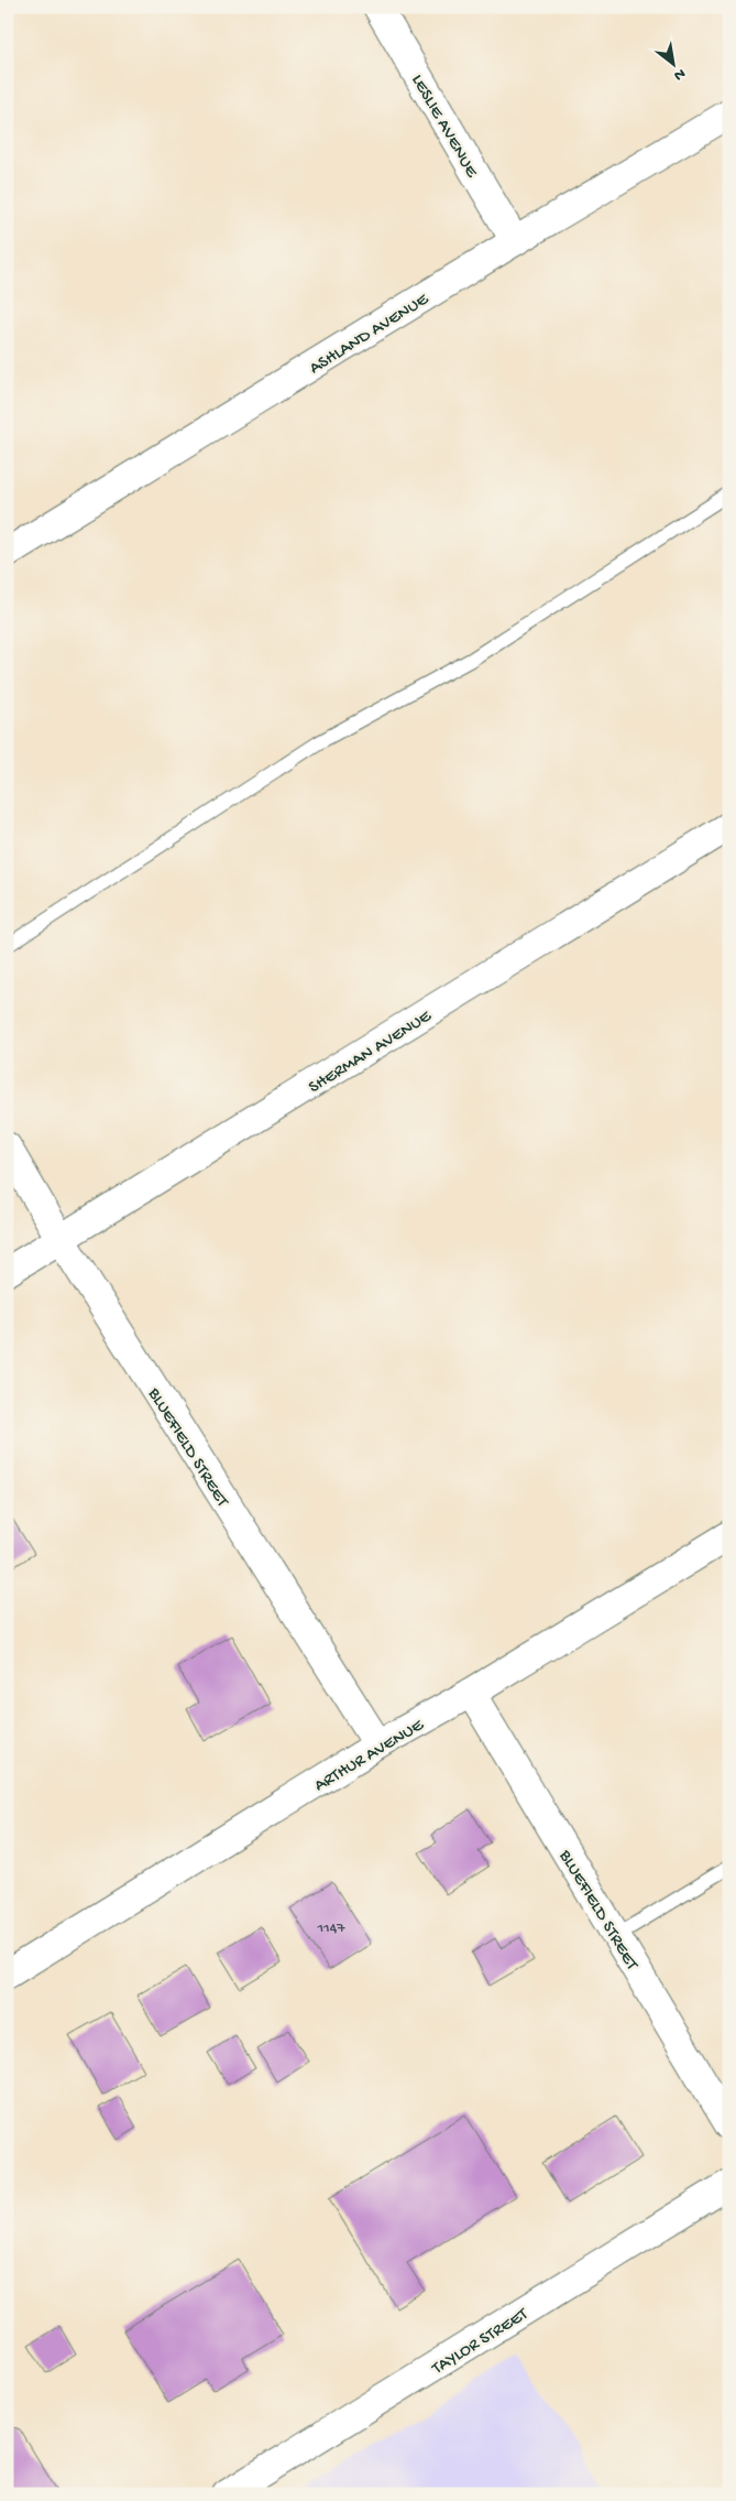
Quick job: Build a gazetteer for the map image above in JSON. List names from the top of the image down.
{
  "streets": {
    "street": [
      "LESLIE AVENUE",
      "ASHLAND AVENUE",
      "SHERMAN AVENUE",
      "BLUEFIELD STREET",
      "ARTHUR AVENUE",
      "TAYLOR STREET"
    ]
  },
  "crossings": [
    ["LESLIE AVENUE", "ASHLAND AVENUE"],
    ["SHERMAN AVENUE", "BLUEFIELD STREET"],
    ["BLUEFIELD STREET", "ARTHUR AVENUE"]
  ],
  "house_numbers": ["1147"],
  "north": "bottom right"
}
